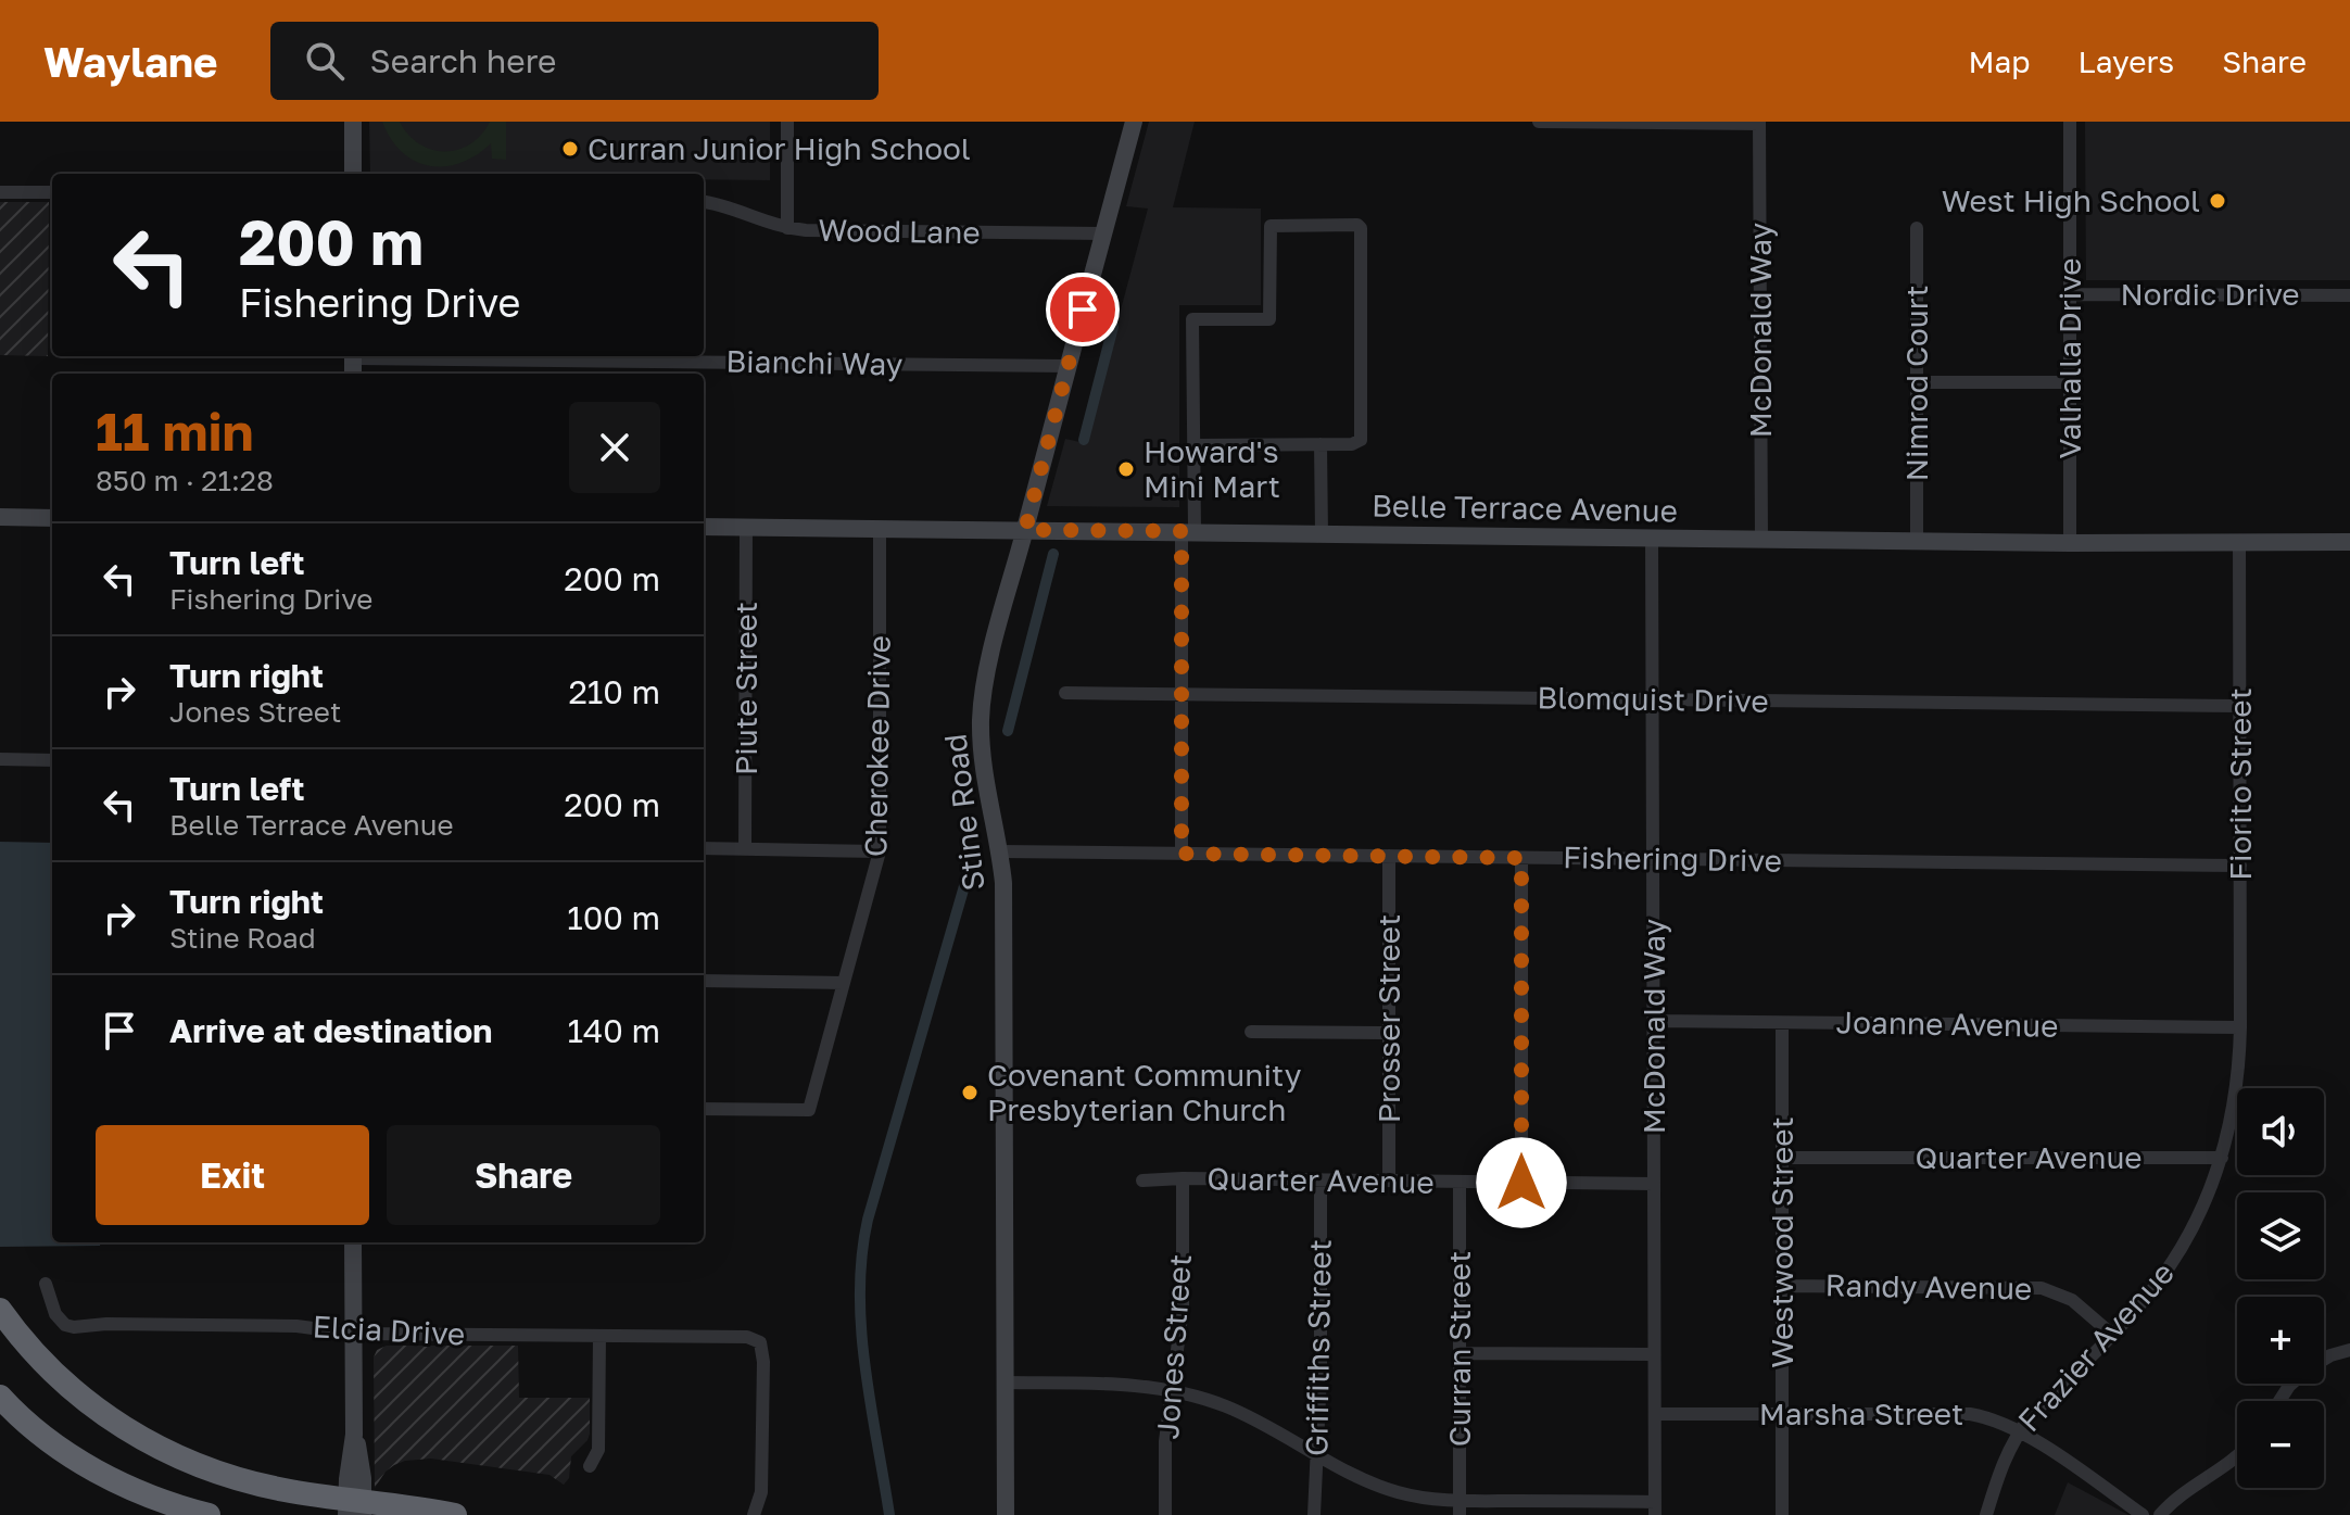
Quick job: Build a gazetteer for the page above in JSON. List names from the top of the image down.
{
  "streets": {
    "street": [
      "Wood Lane",
      "Nordic Drive",
      "McDonald Way",
      "Valhalla Drive",
      "Bianchi Way",
      "Nimrod Court",
      "Belle Terrace Avenue",
      "Piute Street",
      "Blomquist Drive",
      "Cherokee Drive",
      "Fiorito Street",
      "Stine Road",
      "Fishering Drive",
      "Prosser Street",
      "Joanne Avenue",
      "Quarter Avenue",
      "Westwood Street",
      "Randy Avenue",
      "Elcia Drive",
      "Jones Street",
      "Frazier Avenue",
      "Griffiths Street",
      "Curran Street",
      "Marsha Street"
    ]
  },
  "crossings": [
    ["Wood Lane", "Stine Road"],
    ["Nordic Drive", "Valhalla Drive"],
    ["McDonald Way", "Belle Terrace Avenue"],
    ["McDonald Way", "Blomquist Drive"],
    ["McDonald Way", "Fishering Drive"],
    ["McDonald Way", "Joanne Avenue"],
    ["McDonald Way", "Quarter Avenue"],
    ["McDonald Way", "Marsha Street"],
    ["Valhalla Drive", "Belle Terrace Avenue"],
    ["Bianchi Way", "Stine Road"],
    ["Nimrod Court", "Belle Terrace Avenue"],
    ["Belle Terrace Avenue", "Piute Street"],
    ["Belle Terrace Avenue", "Cherokee Drive"],
    ["Belle Terrace Avenue", "Fiorito Street"],
    ["Belle Terrace Avenue", "Stine Road"],
    ["Blomquist Drive", "Fiorito Street"],
    ["Fiorito Street", "Fishering Drive"],
    ["Fiorito Street", "Joanne Avenue"],
    ["Fiorito Street", "Frazier Avenue"],
    ["Stine Road", "Fishering Drive"],
    ["Fishering Drive", "Prosser Street"],
    ["Prosser Street", "Quarter Avenue"],
    ["Joanne Avenue", "Westwood Street"],
    ["Joanne Avenue", "Frazier Avenue"],
    ["Quarter Avenue", "Westwood Street"],
    ["Quarter Avenue", "Jones Street"],
    ["Quarter Avenue", "Frazier Avenue"],
    ["Quarter Avenue", "Griffiths Street"],
    ["Quarter Avenue", "Curran Street"],
    ["Westwood Street", "Randy Avenue"],
    ["Westwood Street", "Marsha Street"],
    ["Randy Avenue", "Frazier Avenue"],
    ["Frazier Avenue", "Marsha Street"]
  ],
  "places": [
    "Curran Junior High School",
    "West High School",
    "Howard's Mini Mart",
    "Covenant Community Presbyterian Church"
  ],
  "page": {
    "header": "Waylane",
    "search": "Search here",
    "nav": ["Map", "Layers", "Share"],
    "turn": ["200 m", "Fishering Drive"],
    "heading": ["11 min", "850 m · 21:28"],
    "list": [
      {
        "name": "Turn left",
        "note": "Fishering Drive",
        "value": "200 m"
      },
      {
        "name": "Turn right",
        "note": "Jones Street",
        "value": "210 m"
      },
      {
        "name": "Turn left",
        "note": "Belle Terrace Avenue",
        "value": "200 m"
      },
      {
        "name": "Turn right",
        "note": "Stine Road",
        "value": "100 m"
      },
      {
        "name": "Arrive at destination",
        "value": "140 m"
      }
    ],
    "map_buttons": ["+", "−"],
    "buttons": ["Exit", "Share"]
  }
}
